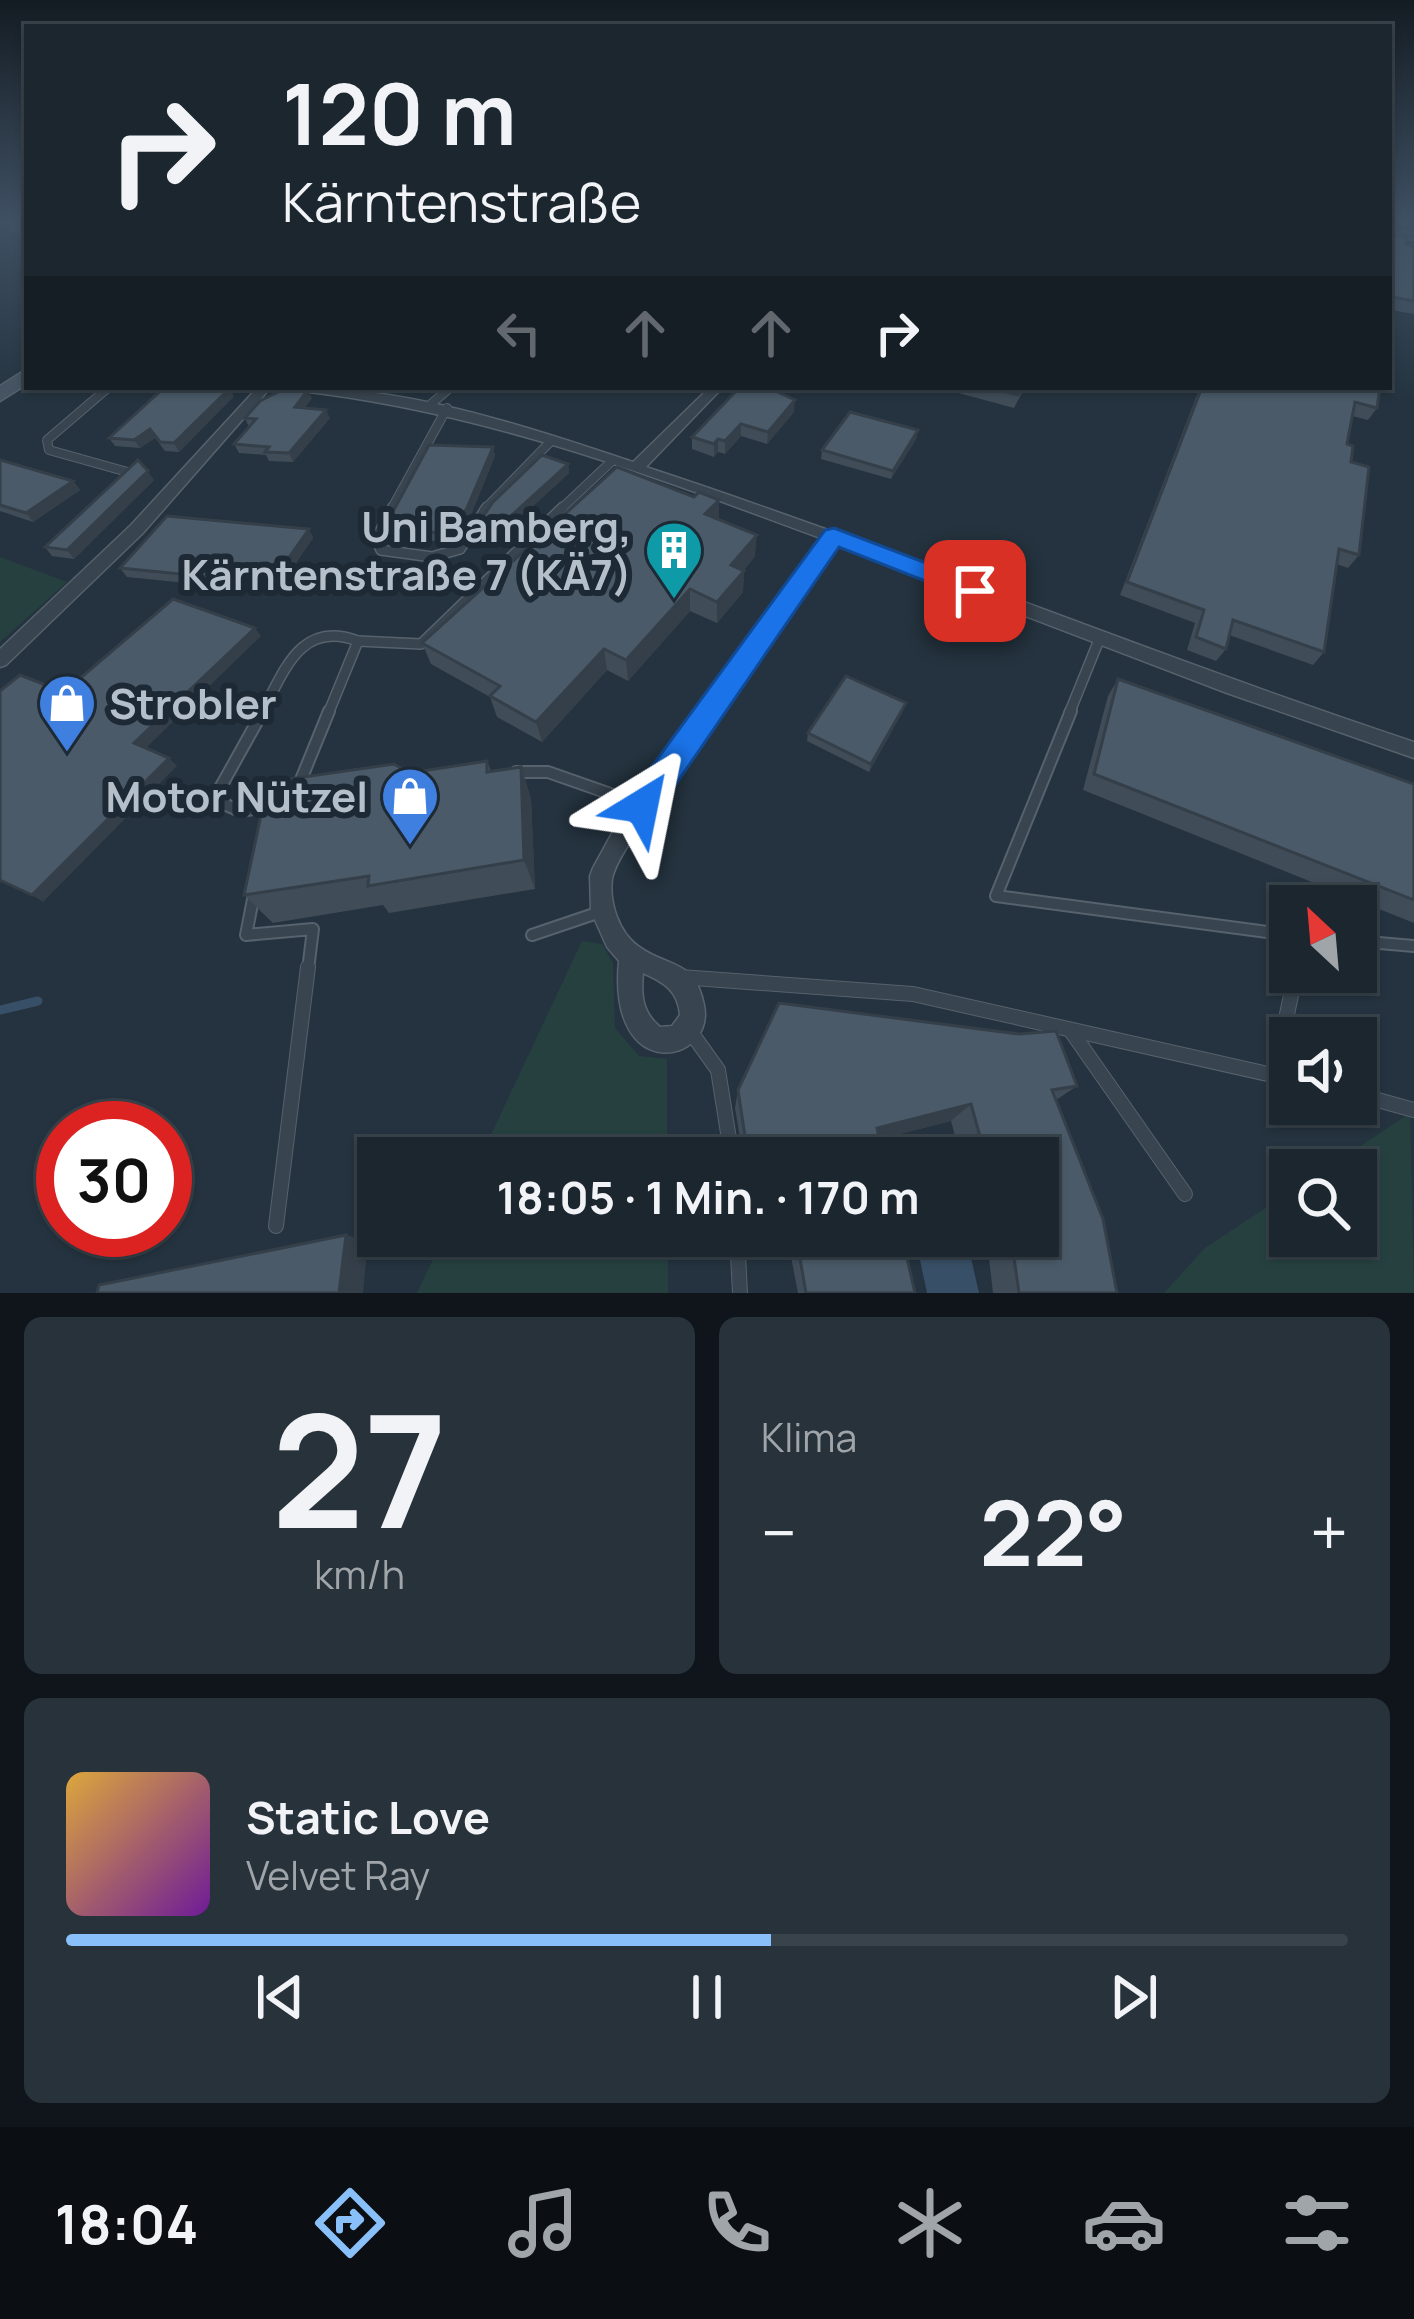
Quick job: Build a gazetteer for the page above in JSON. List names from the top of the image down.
{
  "places": {
    "building": ["Uni Bamberg, Kärntenstraße 7 (KÄ7)"],
    "shop": ["Strobler", "Motor Nützel"]
  },
  "north": "top left",
  "page": {
    "turn": ["120 m", "Kärntenstraße"],
    "limit": "30",
    "trip": "18:05 · 1 Min. · 170 m",
    "tile": [
      ["27", "km/h"],
      "Klima"
    ],
    "heat": ["−", "22°", "+"],
    "song": ["Static Love", "Velvet Ray"],
    "tabs": "18:04"
  }
}
